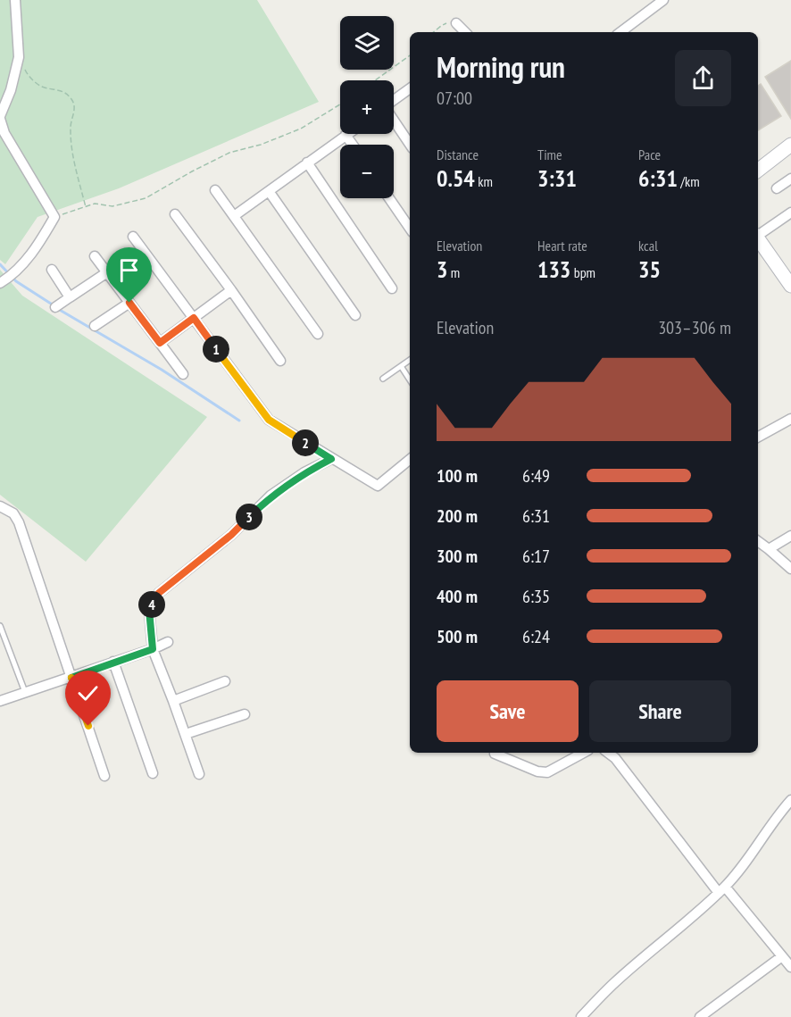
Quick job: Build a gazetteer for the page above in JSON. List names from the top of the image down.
{
  "page": {
    "map_buttons": ["+", "−"],
    "heading": ["Morning run", "07:00"],
    "stats": [
      ["Distance", "0.54 km"],
      ["Time", "3:31"],
      ["Pace", "6:31 /km"],
      ["Elevation", "3 m"],
      ["Heart rate", "133 bpm"],
      ["kcal", "35"]
    ],
    "chart": ["Elevation", "303–306 m"],
    "pins": [
      "1",
      "2",
      "3",
      "4"
    ],
    "list": [
      {
        "name": "100 m",
        "note": "6:49"
      },
      {
        "name": "200 m",
        "note": "6:31"
      },
      {
        "name": "300 m",
        "note": "6:17"
      },
      {
        "name": "400 m",
        "note": "6:35"
      },
      {
        "name": "500 m",
        "note": "6:24"
      }
    ],
    "buttons": ["Save", "Share"]
  }
}
